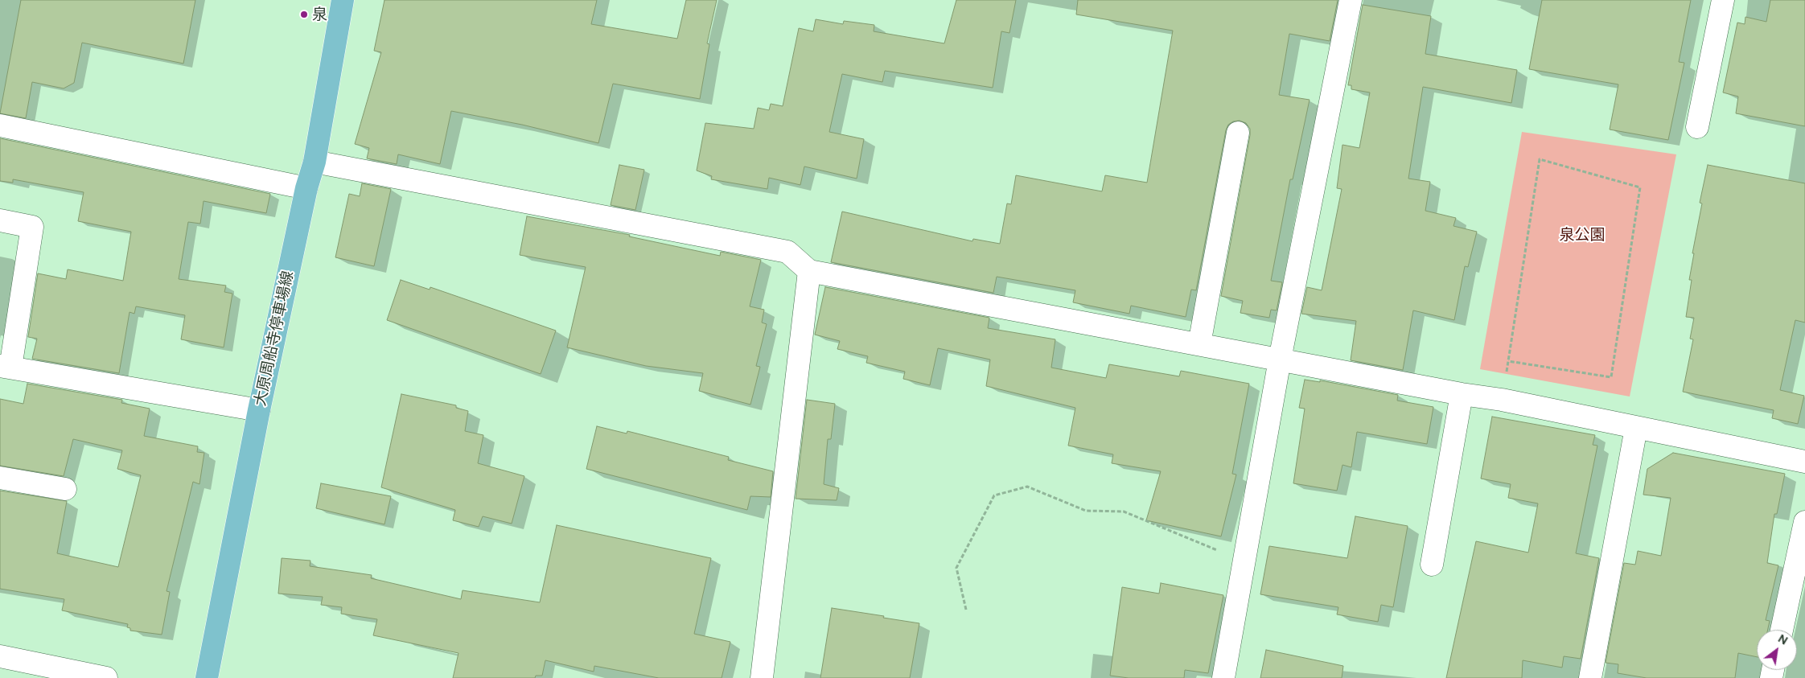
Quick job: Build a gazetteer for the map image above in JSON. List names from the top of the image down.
{
  "streets": {
    "main road": ["大原周船寺停車場線"]
  },
  "parks": ["泉公園"],
  "places": ["泉"],
  "north": "top right"
}
